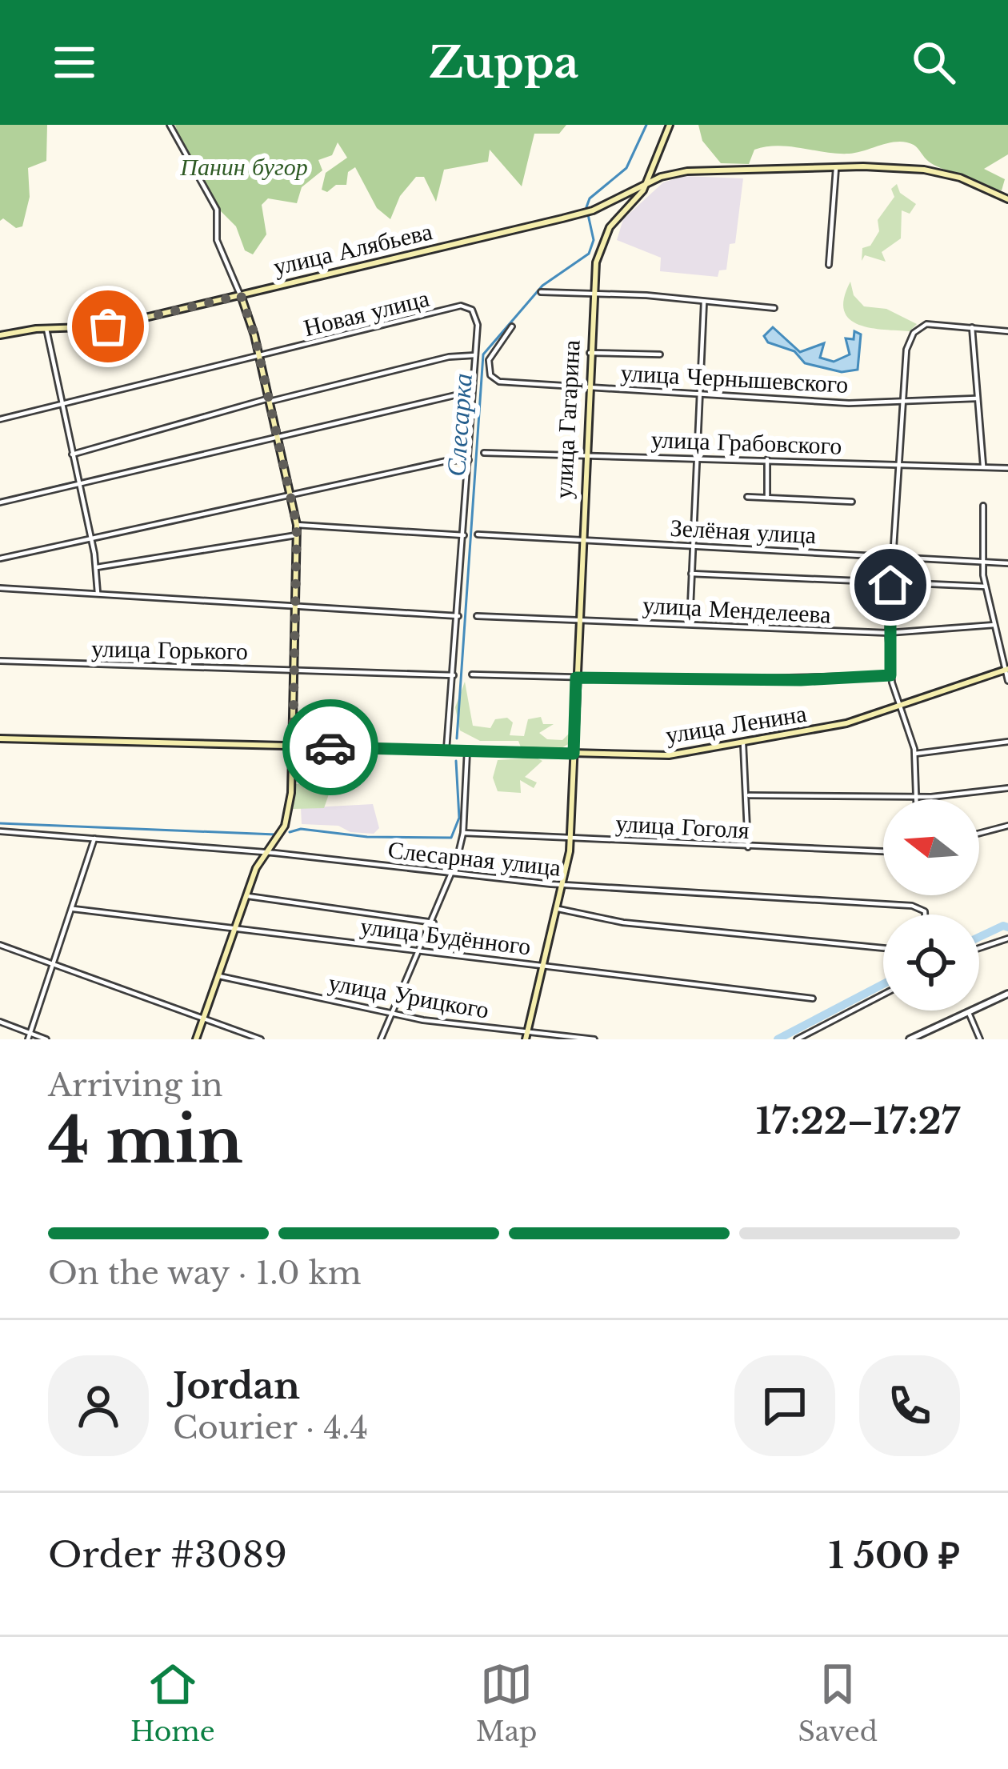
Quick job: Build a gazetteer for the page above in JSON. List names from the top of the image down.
{
  "streets": {
    "main road": ["улица Алябьева", "улица Гагарина", "улица Ленина"],
    "street": [
      "Новая улица",
      "улица Чернышевского",
      "улица Грабовского",
      "Зелёная улица",
      "улица Менделеева",
      "улица Горького",
      "улица Гоголя",
      "Слесарная улица",
      "улица Будённого",
      "улица Урицкого"
    ]
  },
  "crossings": [
    ["улица Алябьева", "улица Гагарина"],
    ["улица Чернышевского", "улица Гагарина"],
    ["улица Гагарина", "улица Грабовского"],
    ["улица Гагарина", "Зелёная улица"],
    ["улица Гагарина", "улица Менделеева"],
    ["улица Гагарина", "улица Ленина"],
    ["улица Гагарина", "улица Гоголя"],
    ["улица Гагарина", "Слесарная улица"],
    ["улица Гагарина", "улица Будённого"],
    ["улица Гагарина", "улица Урицкого"]
  ],
  "water": ["Слесарка"],
  "parks": ["Панин бугор"],
  "north": "left",
  "page": {
    "header": "Zuppa",
    "heading": ["4 min", "Arriving in", "17:22–17:27"],
    "panel": [
      "Jordan",
      "Courier · 4.4",
      "Order #3089",
      "1 500 ₽"
    ],
    "bar": "On the way · 1.0 km",
    "tabs": ["Home", "Map", "Saved"]
  }
}
